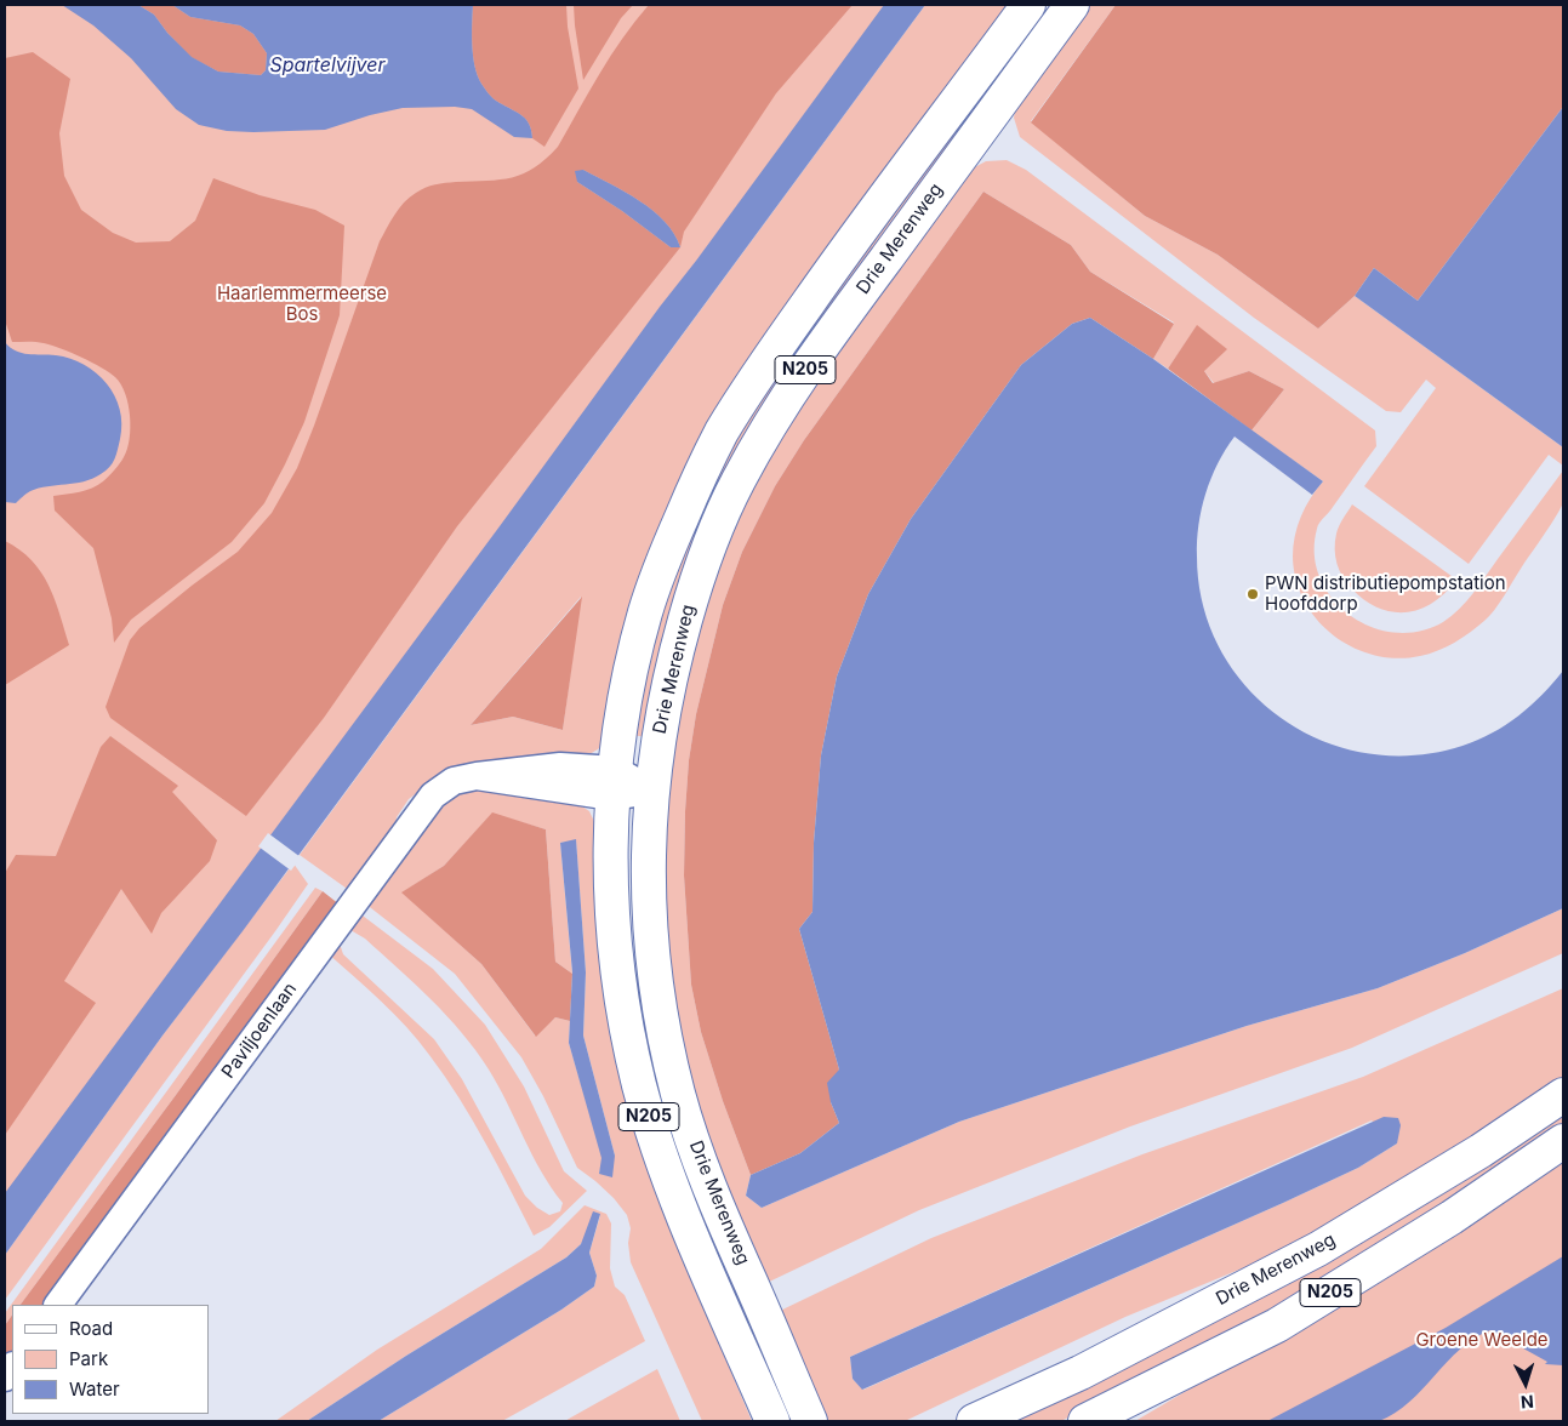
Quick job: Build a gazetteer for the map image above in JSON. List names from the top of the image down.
{
  "streets": {
    "main road": ["Drie Merenweg", "N205"],
    "street": ["Paviljoenlaan"]
  },
  "crossings": [
    ["Drie Merenweg", "Paviljoenlaan"]
  ],
  "water": ["Spartelvijver"],
  "parks": ["Haarlemmermeerse Bos", "Groene Weelde"],
  "places": ["PWN distributiepompstation Hoofddorp"],
  "legend": ["Road", "Park", "Water"],
  "north": "bottom"
}
